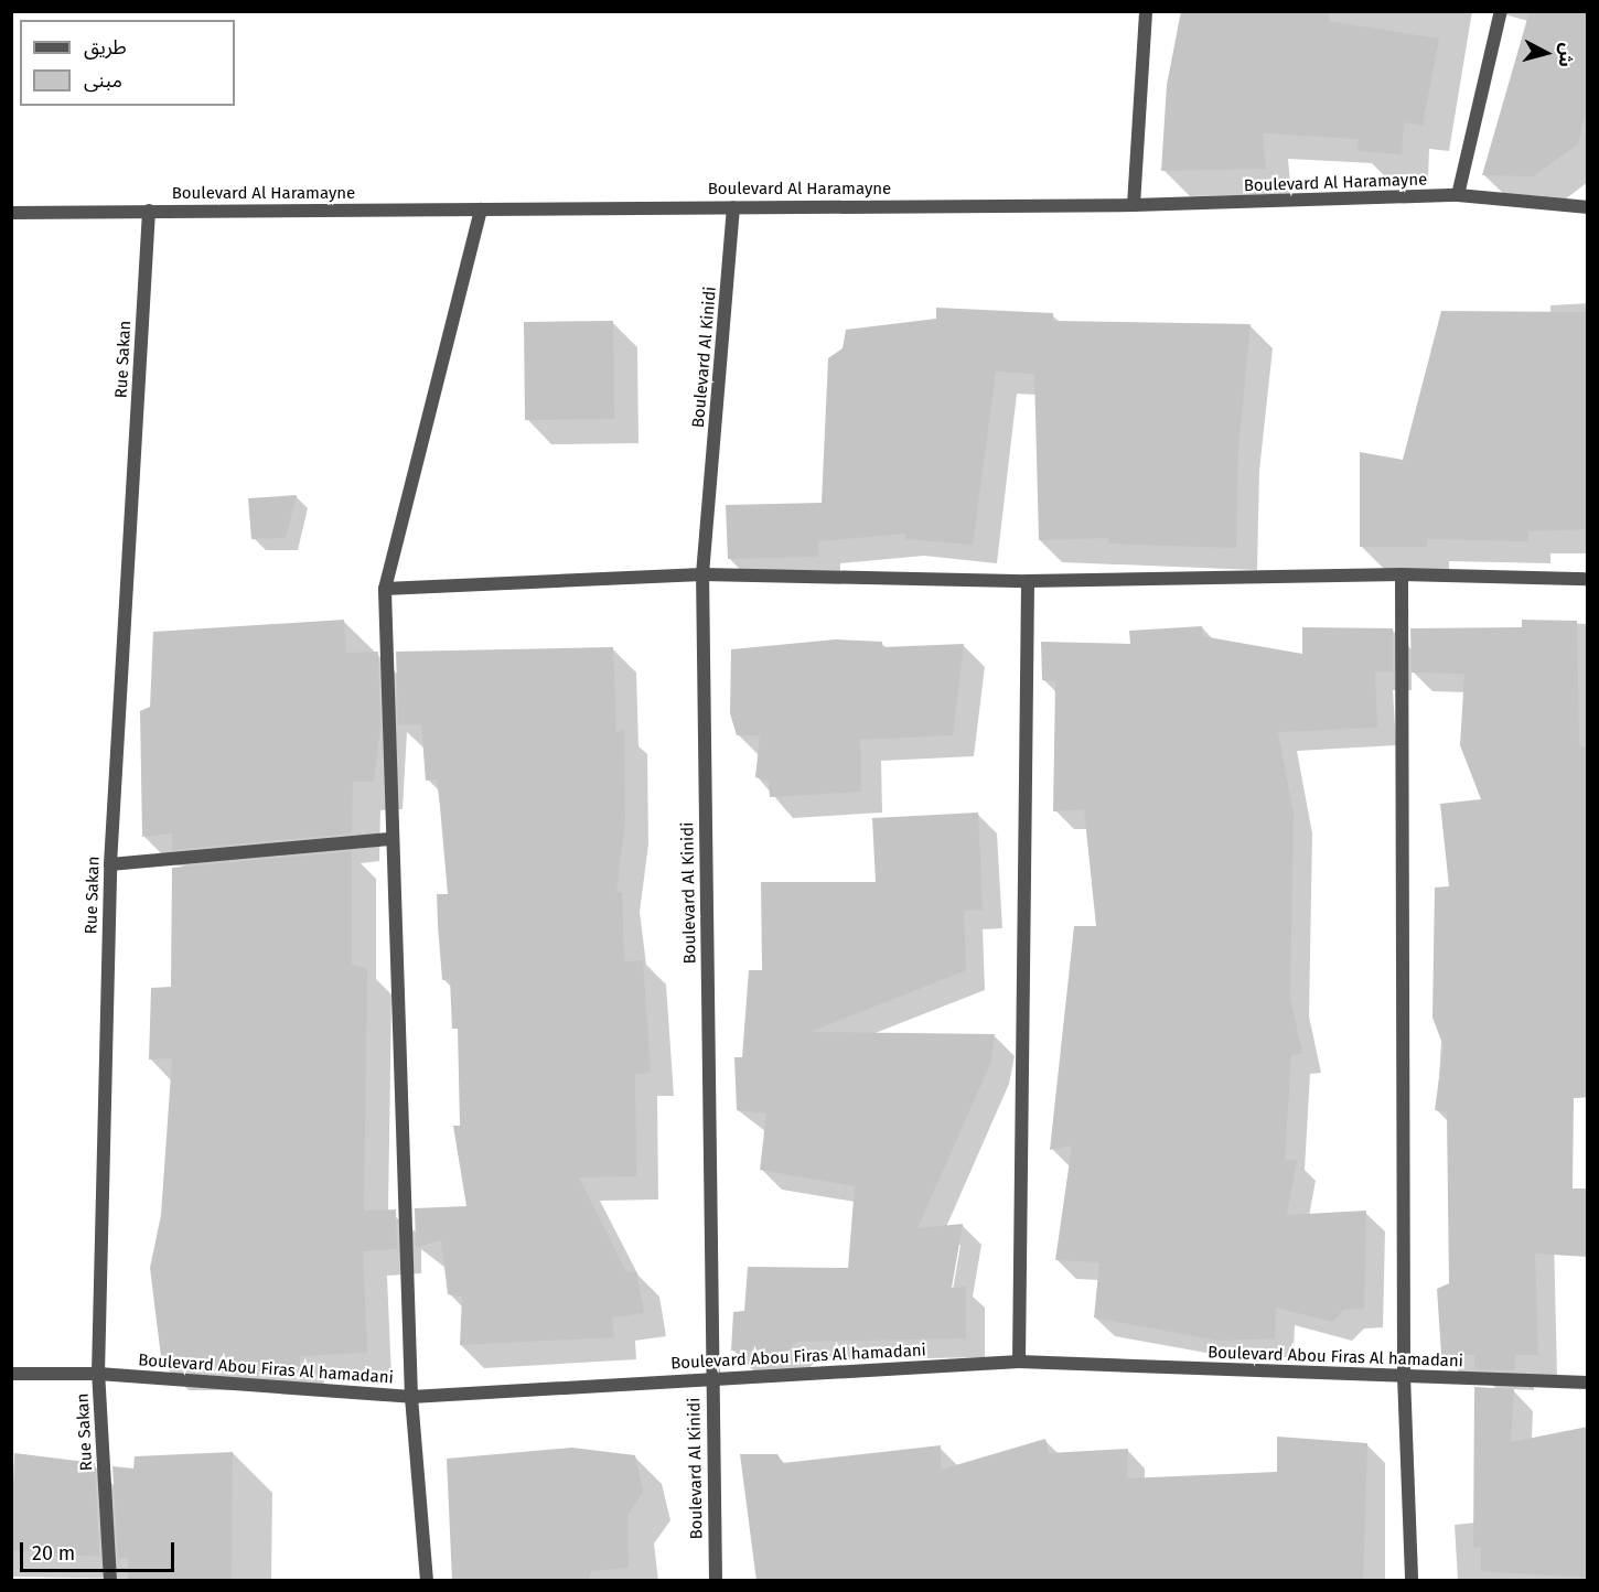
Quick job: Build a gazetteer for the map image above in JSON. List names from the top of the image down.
{
  "streets": {
    "street": [
      "Boulevard Al Haramayne",
      "Boulevard Al Kinidi",
      "Rue Sakan",
      "Boulevard Abou Firas Al hamadani"
    ]
  },
  "crossings": [
    ["Boulevard Al Haramayne", "Boulevard Al Kinidi"],
    ["Boulevard Al Haramayne", "Rue Sakan"],
    ["Boulevard Al Kinidi", "Boulevard Abou Firas Al hamadani"],
    ["Rue Sakan", "Boulevard Abou Firas Al hamadani"]
  ],
  "legend": ["طريق", "مبنى"],
  "scale_bar": "20 m",
  "north": "right"
}
